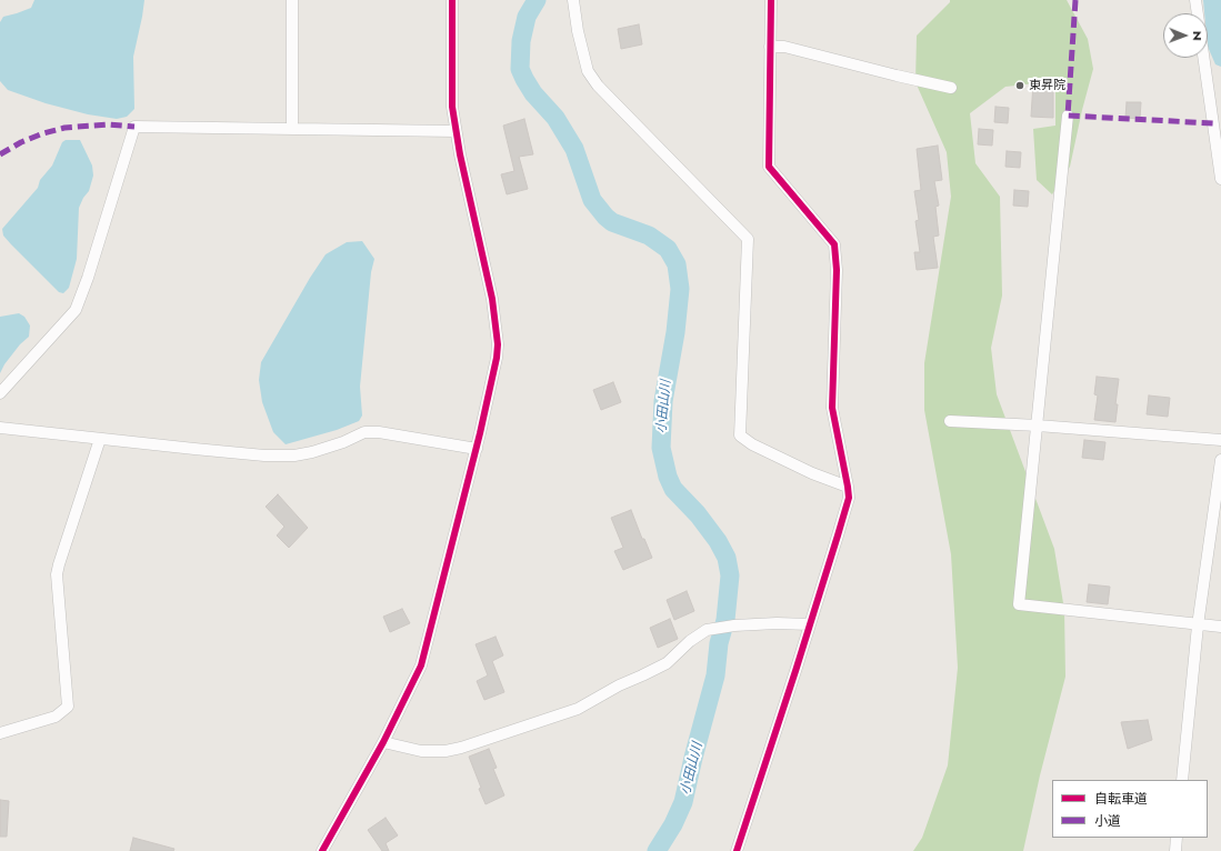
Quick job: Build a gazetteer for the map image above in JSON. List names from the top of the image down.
{
  "water": ["小田山川"],
  "places": ["東昇院"],
  "legend": ["自転車道", "小道"],
  "north": "right"
}
